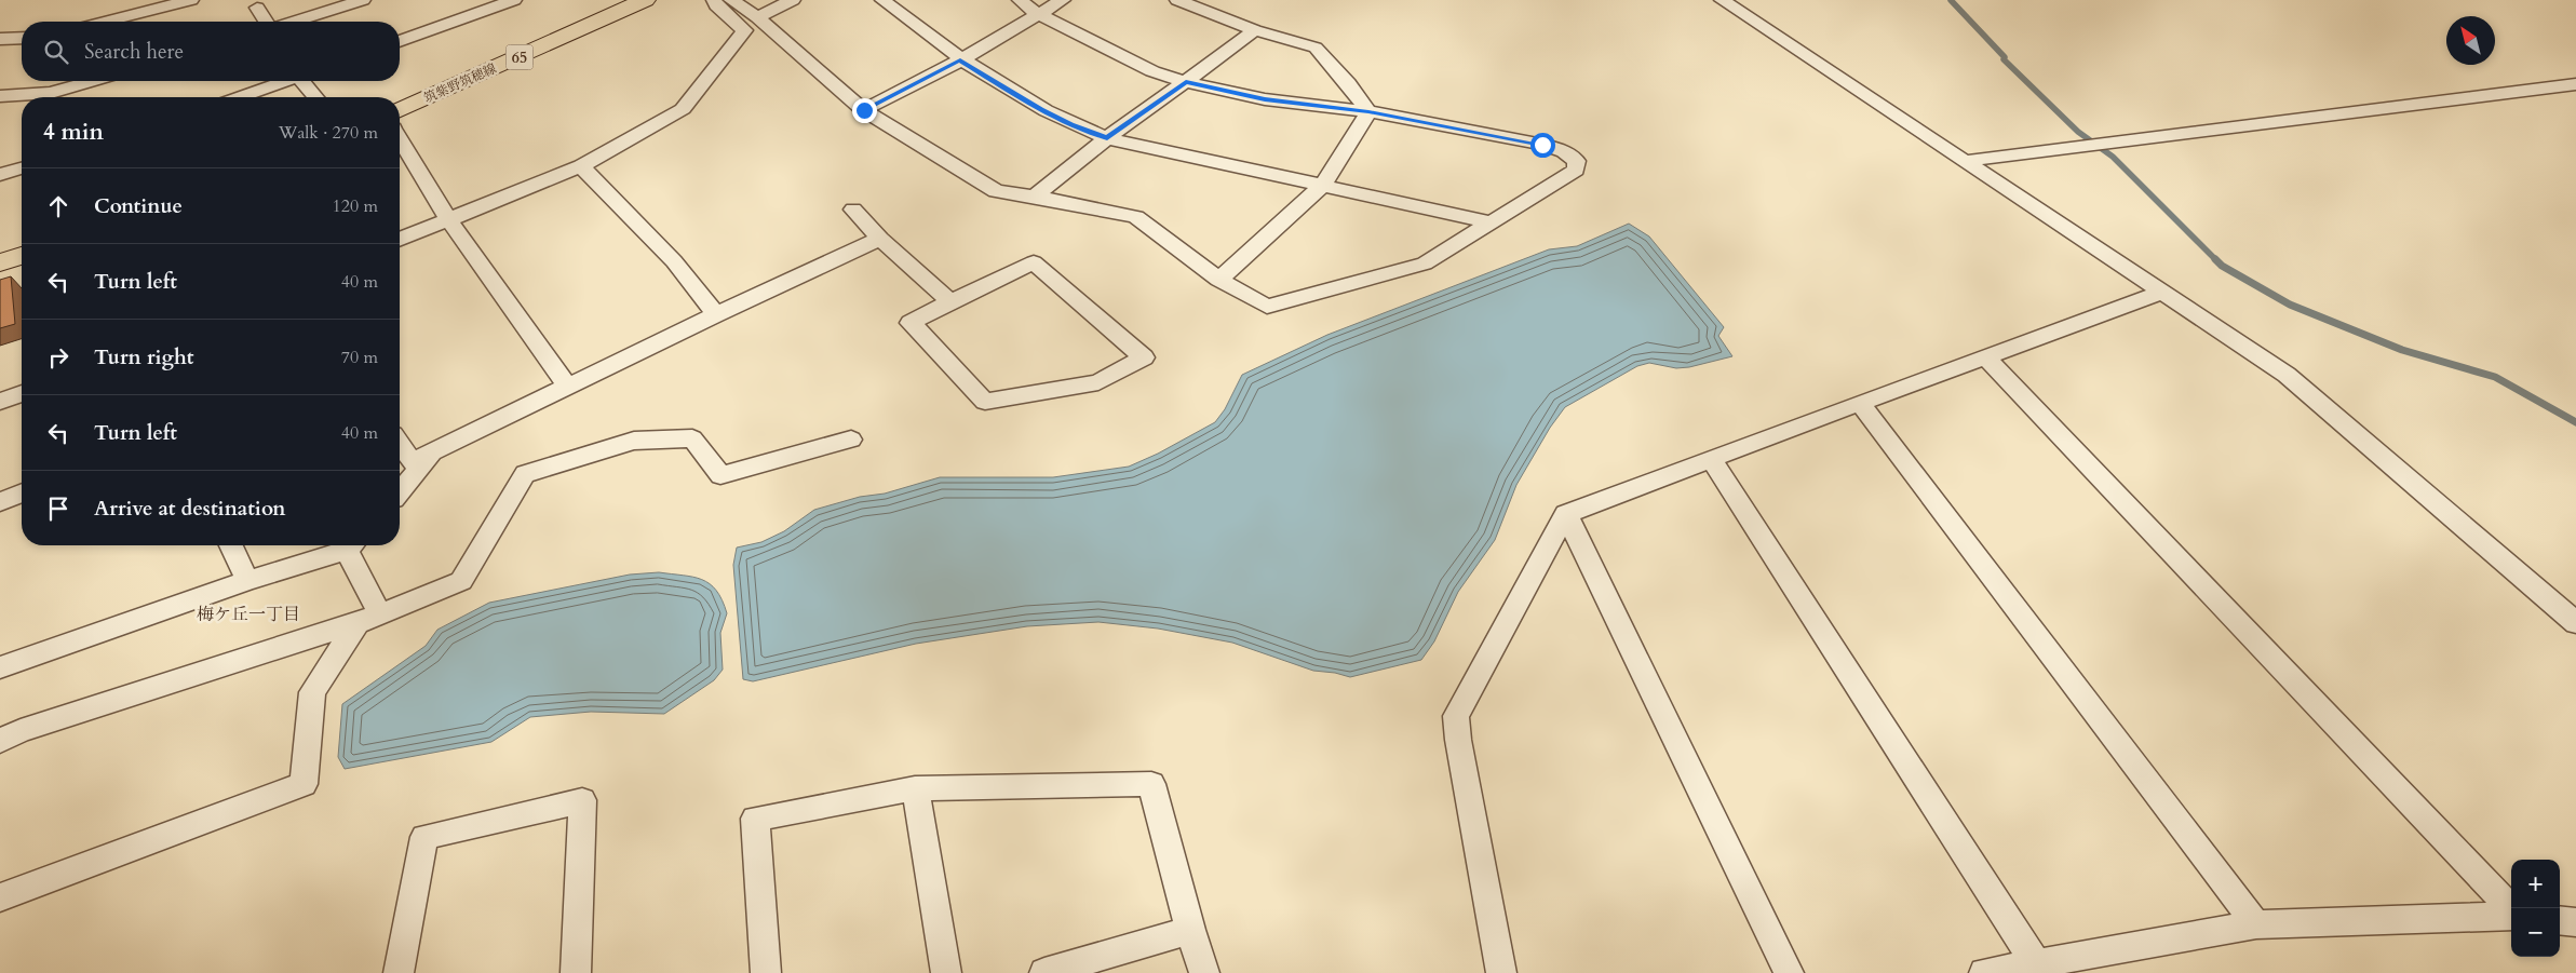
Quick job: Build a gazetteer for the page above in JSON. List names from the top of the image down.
{
  "streets": {
    "main road": ["65", "筑紫野筑穂線"]
  },
  "districts": ["梅ケ丘一丁目"],
  "north": "top left",
  "page": {
    "search": "Search here",
    "heading": ["4 min", "Walk · 270 m"],
    "list": [
      ["Continue", "120 m"],
      ["Turn left", "40 m"],
      ["Turn right", "70 m"],
      ["Turn left", "40 m"],
      "Arrive at destination"
    ],
    "map_buttons": ["+", "−"]
  }
}
